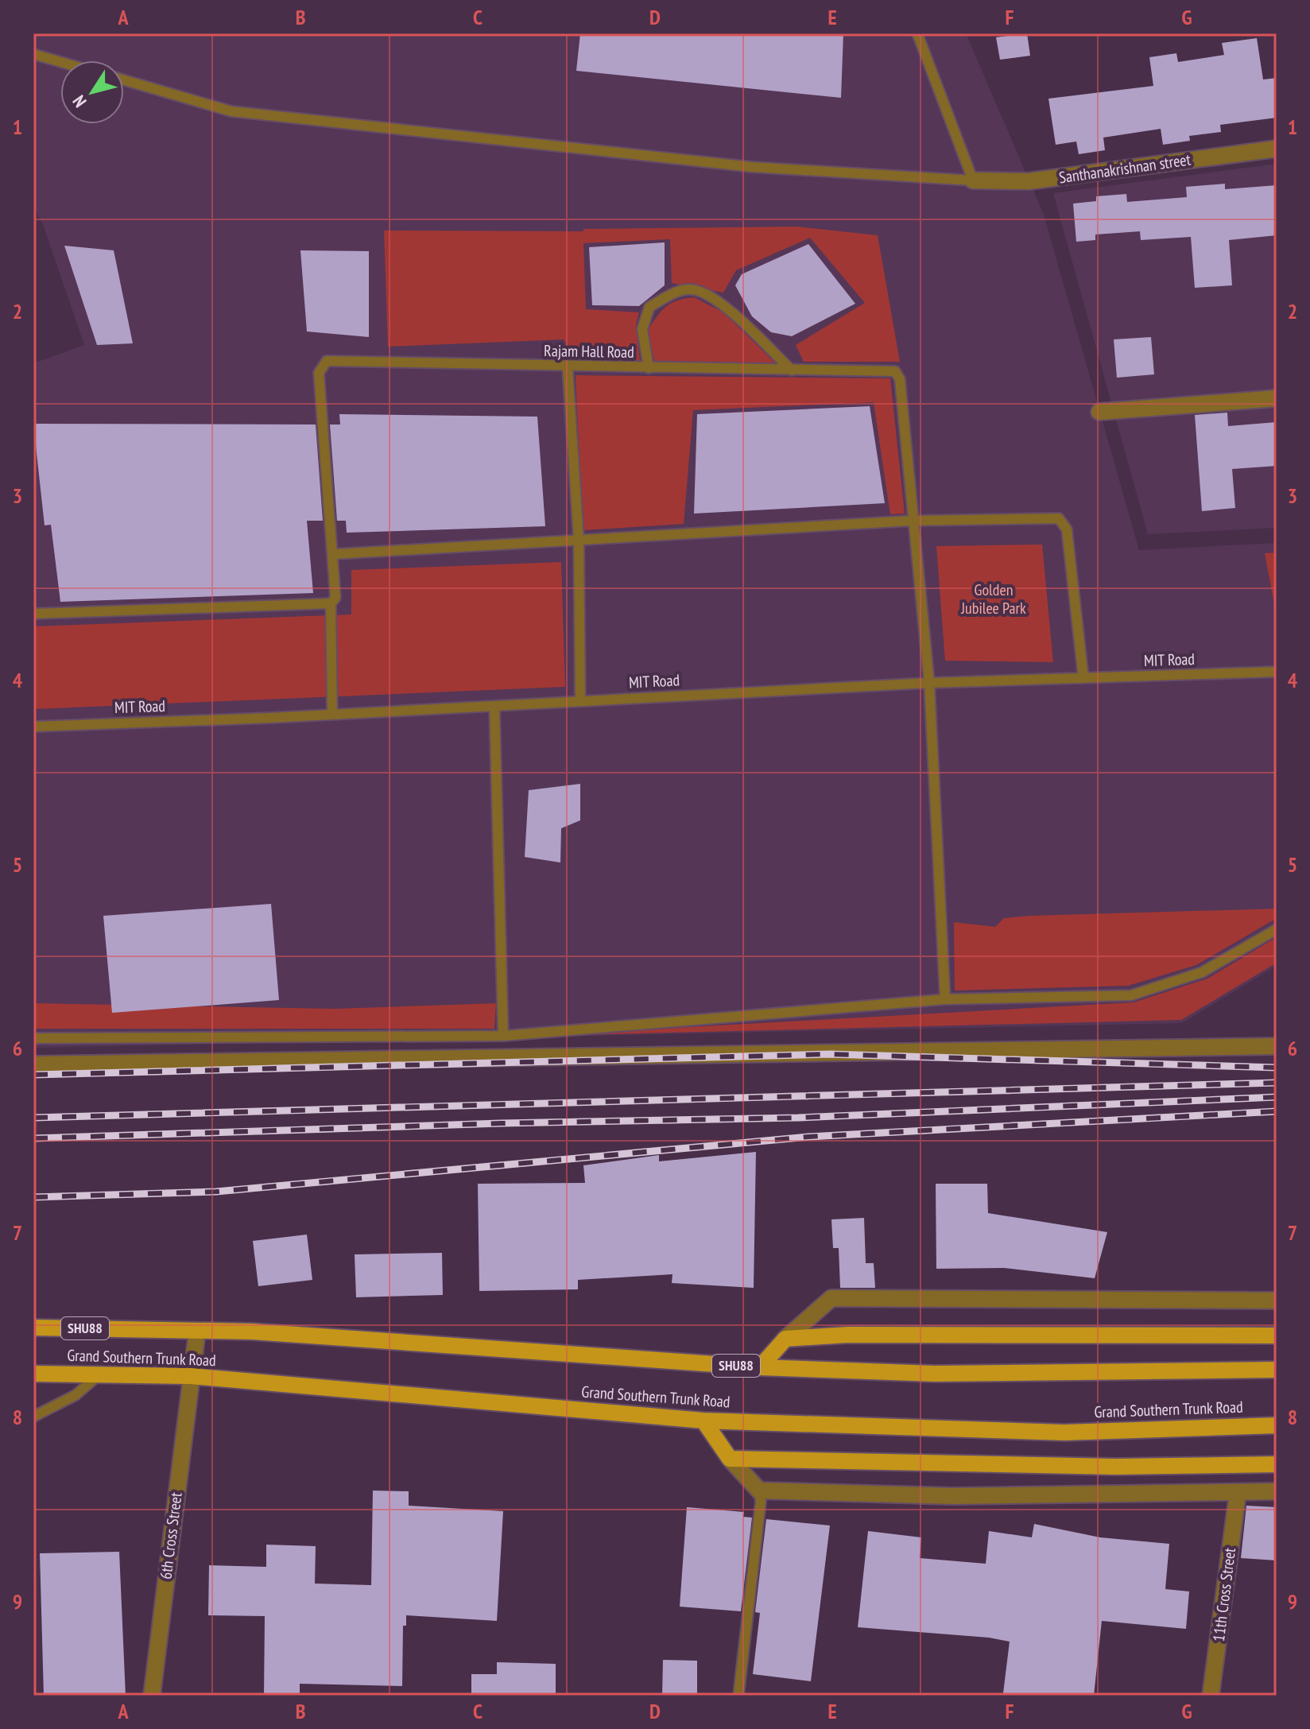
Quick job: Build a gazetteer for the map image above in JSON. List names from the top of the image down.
{
  "streets": {
    "main road": ["SHU88", "Grand Southern Trunk Road"],
    "street": ["Santhanakrishnan street", "6th Cross Street", "11th Cross Street"],
    "lane": ["Rajam Hall Road", "MIT Road"]
  },
  "crossings": [
    ["Rajam Hall Road", "MIT Road"],
    ["Grand Southern Trunk Road", "6th Cross Street"]
  ],
  "parks": ["Golden Jubilee Park"],
  "north": "bottom left",
  "grid": {
    "columns": [
      "A",
      "B",
      "C",
      "D",
      "E",
      "F",
      "G"
    ],
    "rows": [
      "1",
      "2",
      "3",
      "4",
      "5",
      "6",
      "7",
      "8",
      "9"
    ]
  }
}
